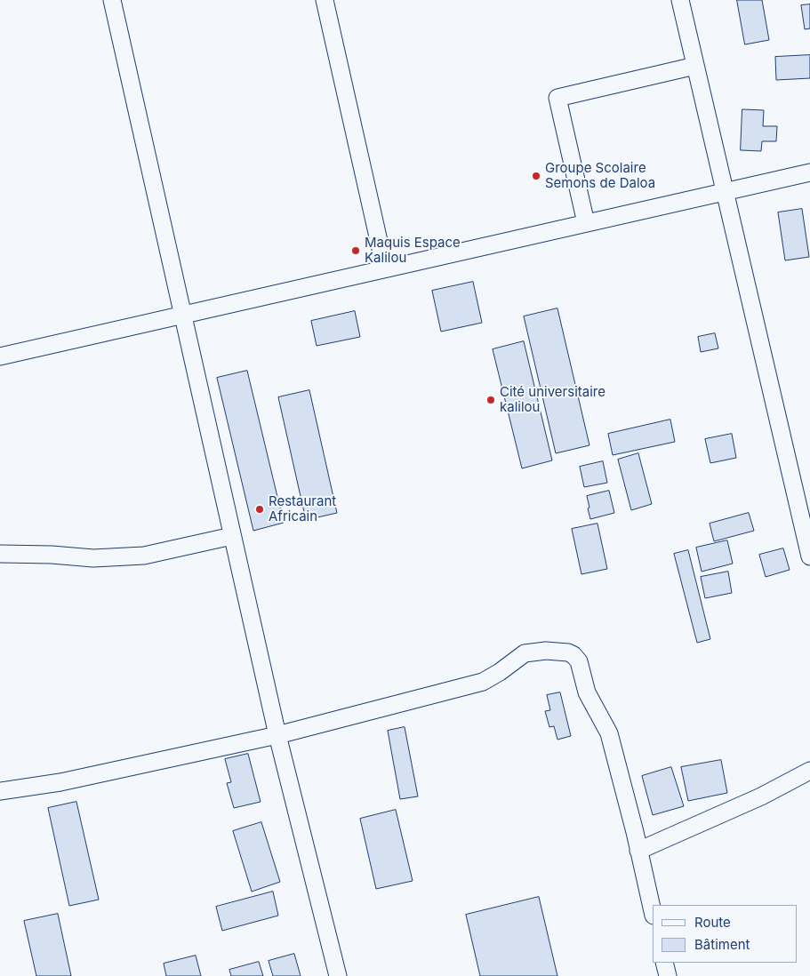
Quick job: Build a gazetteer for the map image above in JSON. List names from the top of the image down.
{
  "places": [
    "Groupe Scolaire Semons de Daloa",
    "Maquis Espace Kalilou",
    "Cité universitaire kalilou",
    "Restaurant Africain"
  ],
  "legend": ["Route", "Bâtiment"]
}
